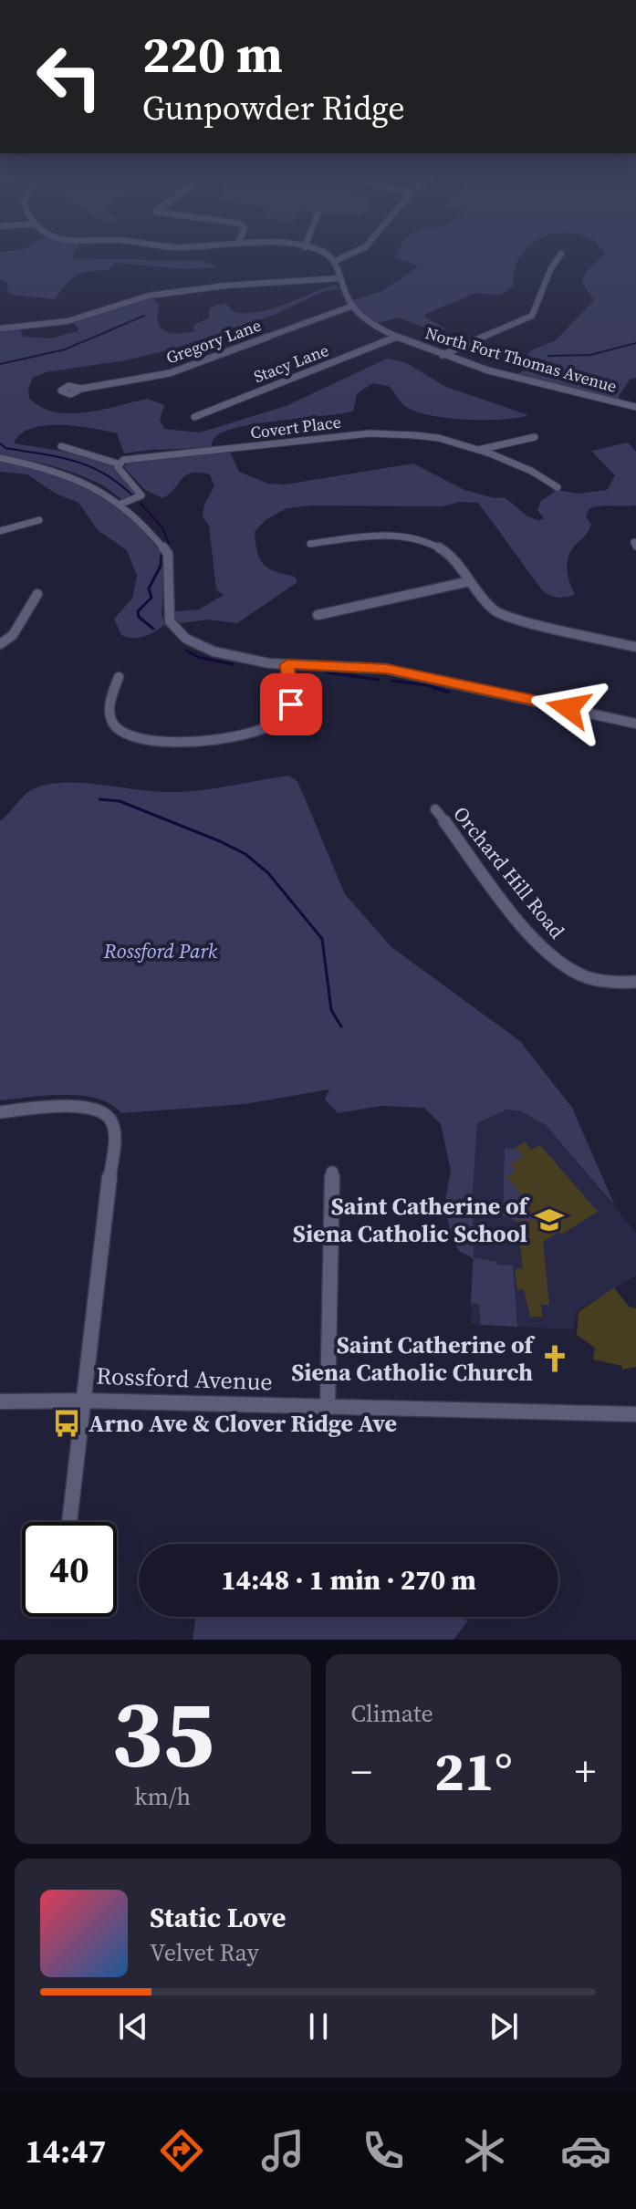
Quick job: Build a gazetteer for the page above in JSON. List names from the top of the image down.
{
  "streets": {
    "street": [
      "Gregory Lane",
      "North Fort Thomas Avenue",
      "Stacy Lane",
      "Covert Place",
      "Orchard Hill Road",
      "Rossford Avenue"
    ]
  },
  "crossings": [
    ["Gregory Lane", "North Fort Thomas Avenue"],
    ["North Fort Thomas Avenue", "Stacy Lane"]
  ],
  "parks": ["Rossford Park"],
  "places": {
    "school or university": ["Saint Catherine of Siena Catholic School"],
    "church": ["Saint Catherine of Siena Catholic Church"],
    "bus stop": ["Arno Ave & Clover Ridge Ave"]
  },
  "page": {
    "turn": ["220 m", "Gunpowder Ridge"],
    "limit": "40",
    "trip": "14:48 · 1 min · 270 m",
    "tile": [
      ["35", "km/h"],
      "Climate"
    ],
    "heat": ["−", "21°", "+"],
    "song": ["Static Love", "Velvet Ray"],
    "tabs": "14:47"
  }
}
